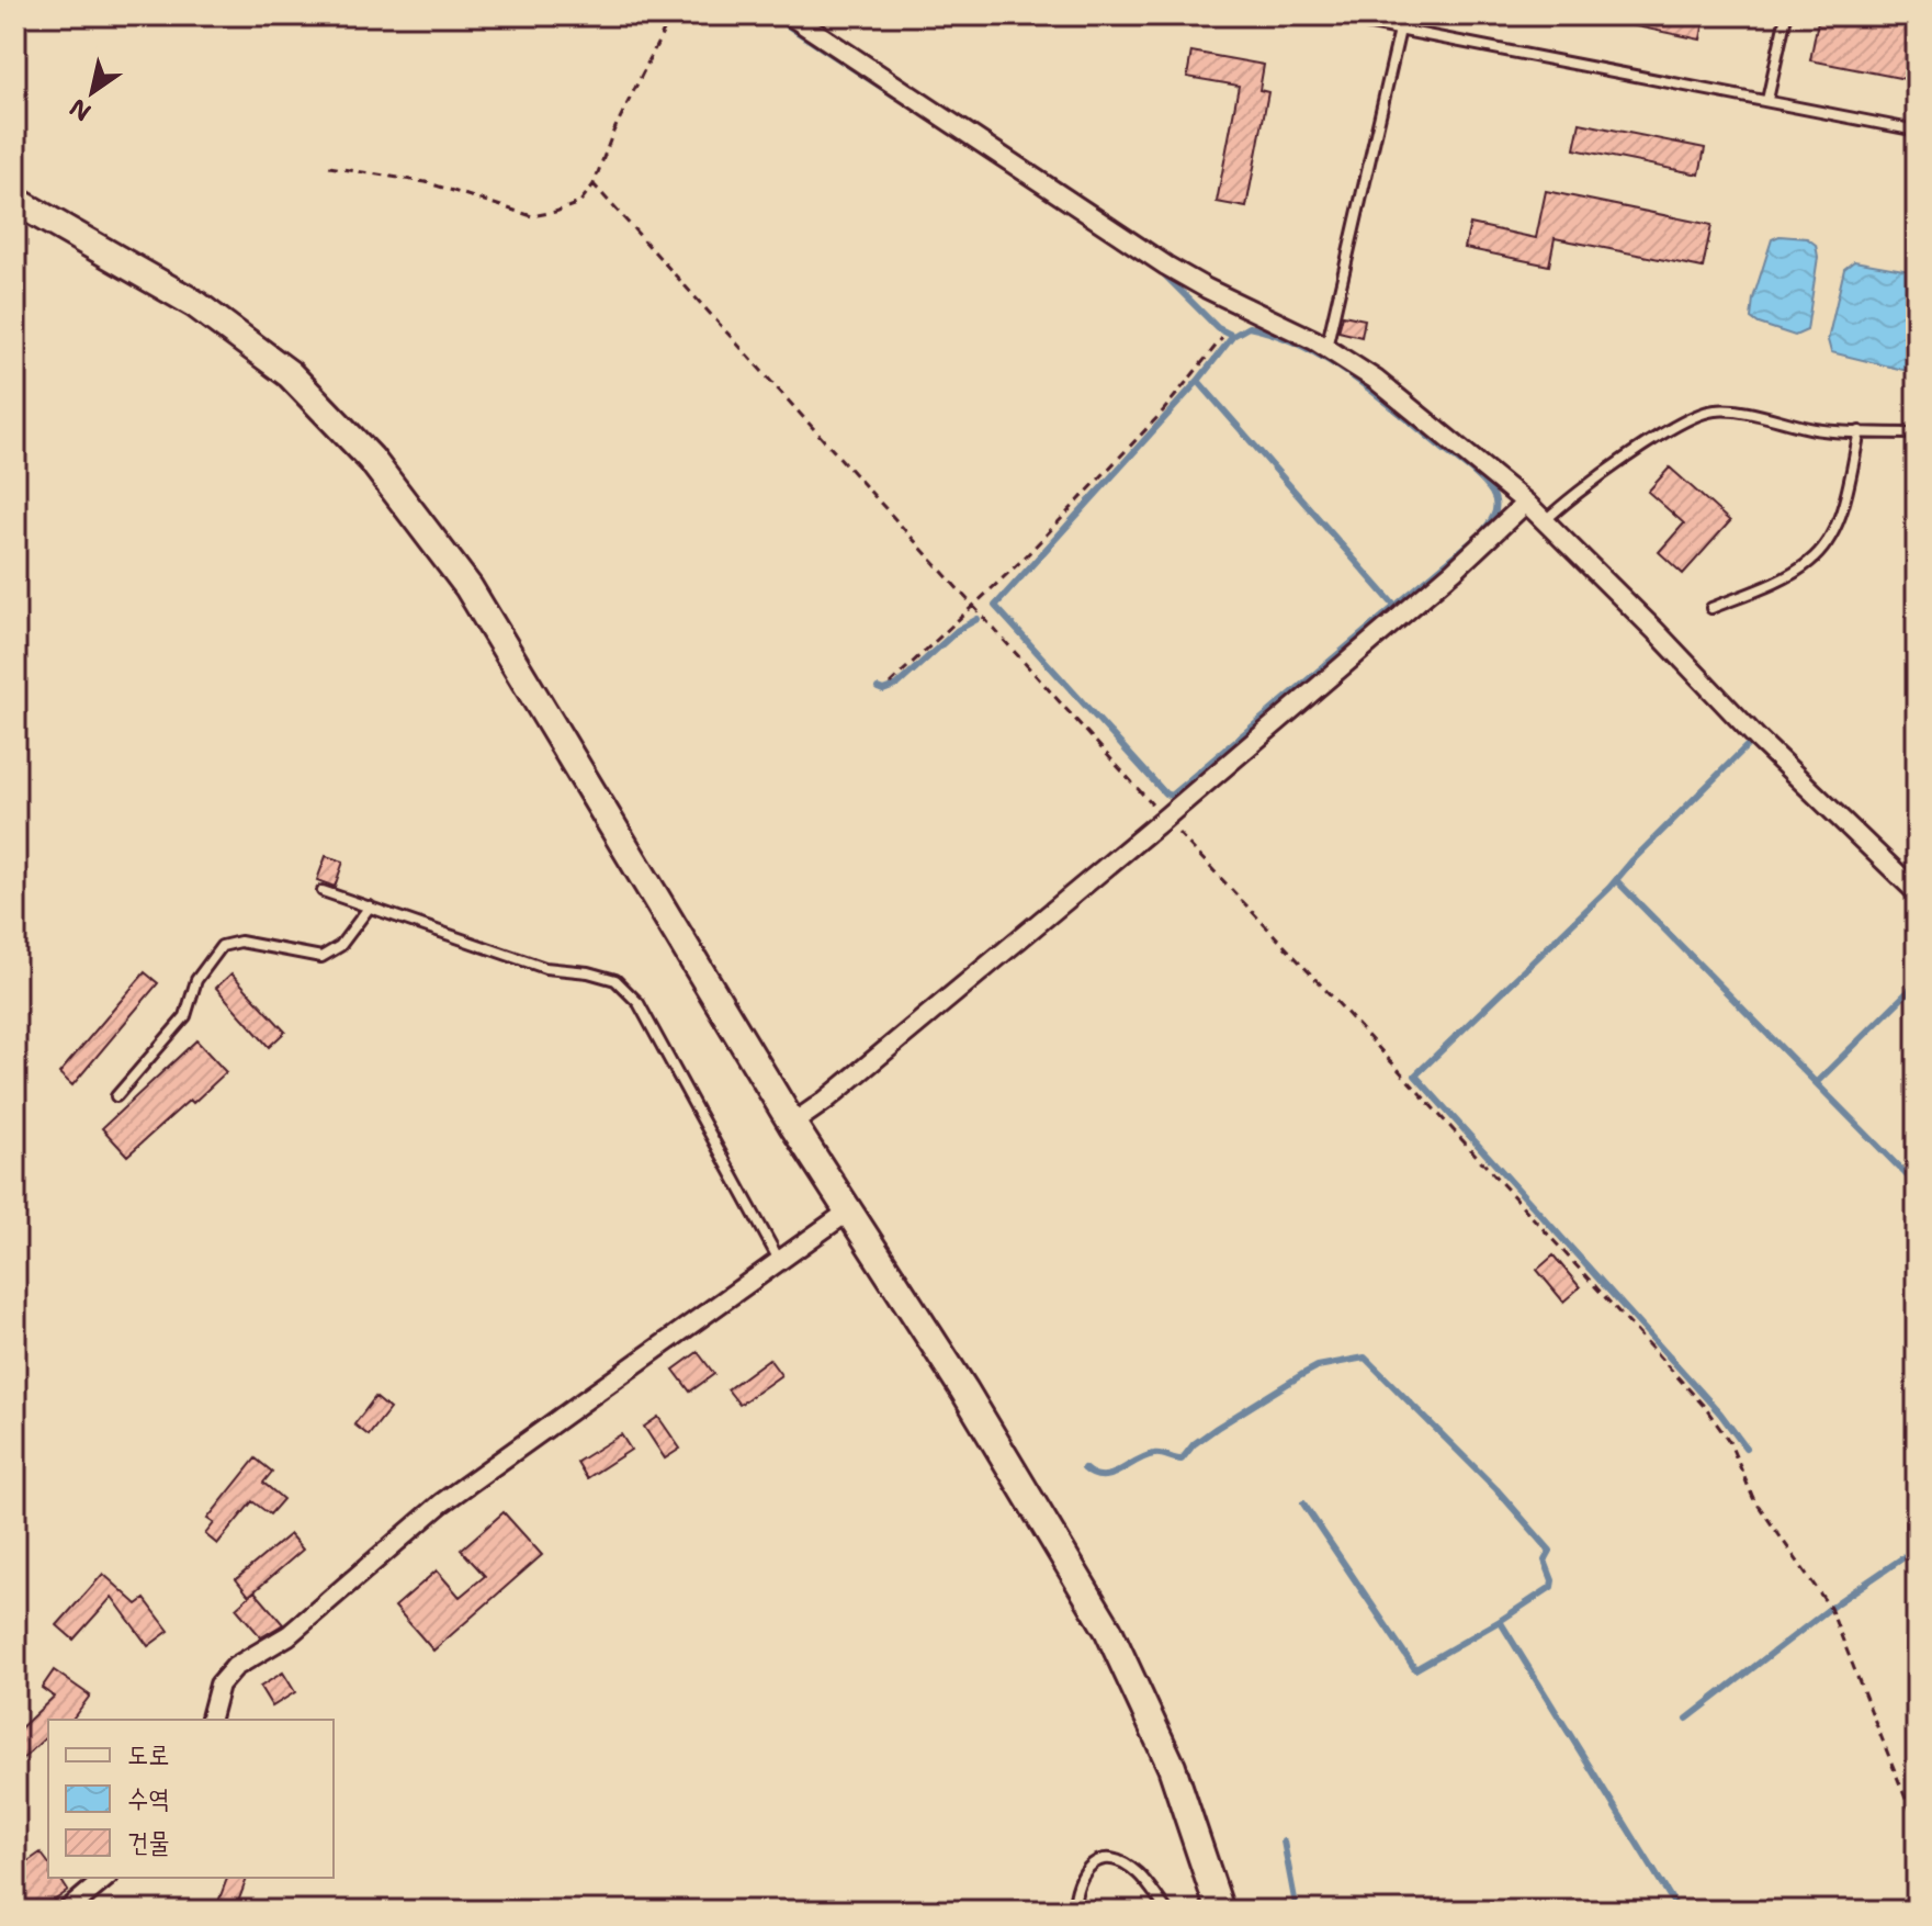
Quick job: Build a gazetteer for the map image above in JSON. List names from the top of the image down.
{
  "legend": ["도로", "수역", "건물"],
  "north": "bottom left"
}
